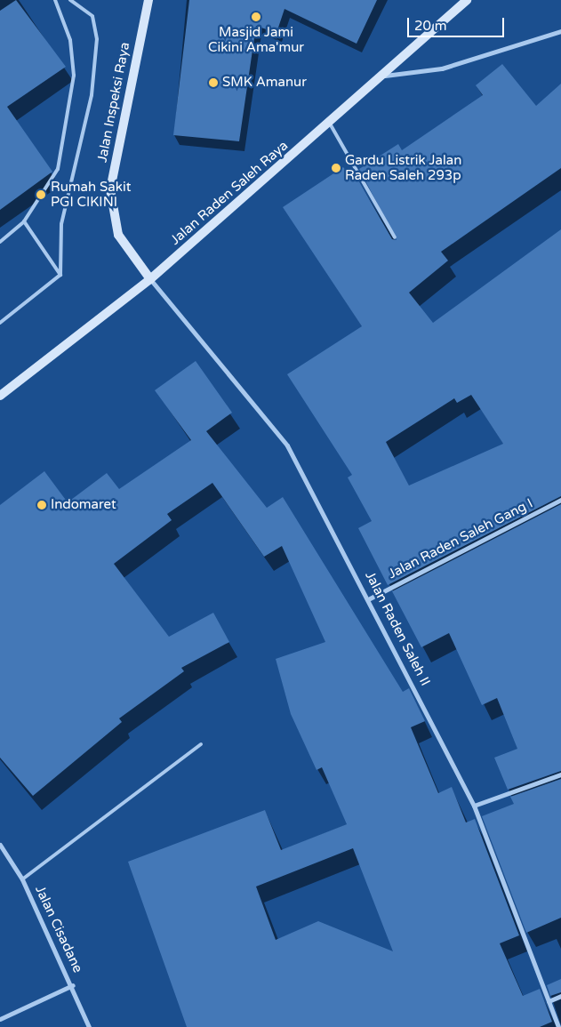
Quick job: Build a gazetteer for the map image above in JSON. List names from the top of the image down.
{
  "streets": {
    "main road": ["Jalan Inspeksi Raya", "Jalan Raden Saleh Raya"],
    "street": ["Jalan Raden Saleh Gang I", "Jalan Raden Saleh II", "Jalan Cisadane"]
  },
  "crossings": [
    ["Jalan Inspeksi Raya", "Jalan Raden Saleh Raya"],
    ["Jalan Inspeksi Raya", "Jalan Raden Saleh II"],
    ["Jalan Raden Saleh Raya", "Jalan Raden Saleh II"],
    ["Jalan Raden Saleh Gang I", "Jalan Raden Saleh II"]
  ],
  "places": [
    "Masjid Jami Cikini Ama'mur",
    "SMK Amanur",
    "Gardu Listrik Jalan Raden Saleh 293p",
    "Rumah Sakit PGI CIKINI",
    "Indomaret"
  ],
  "scale_bar": "20 m"
}
